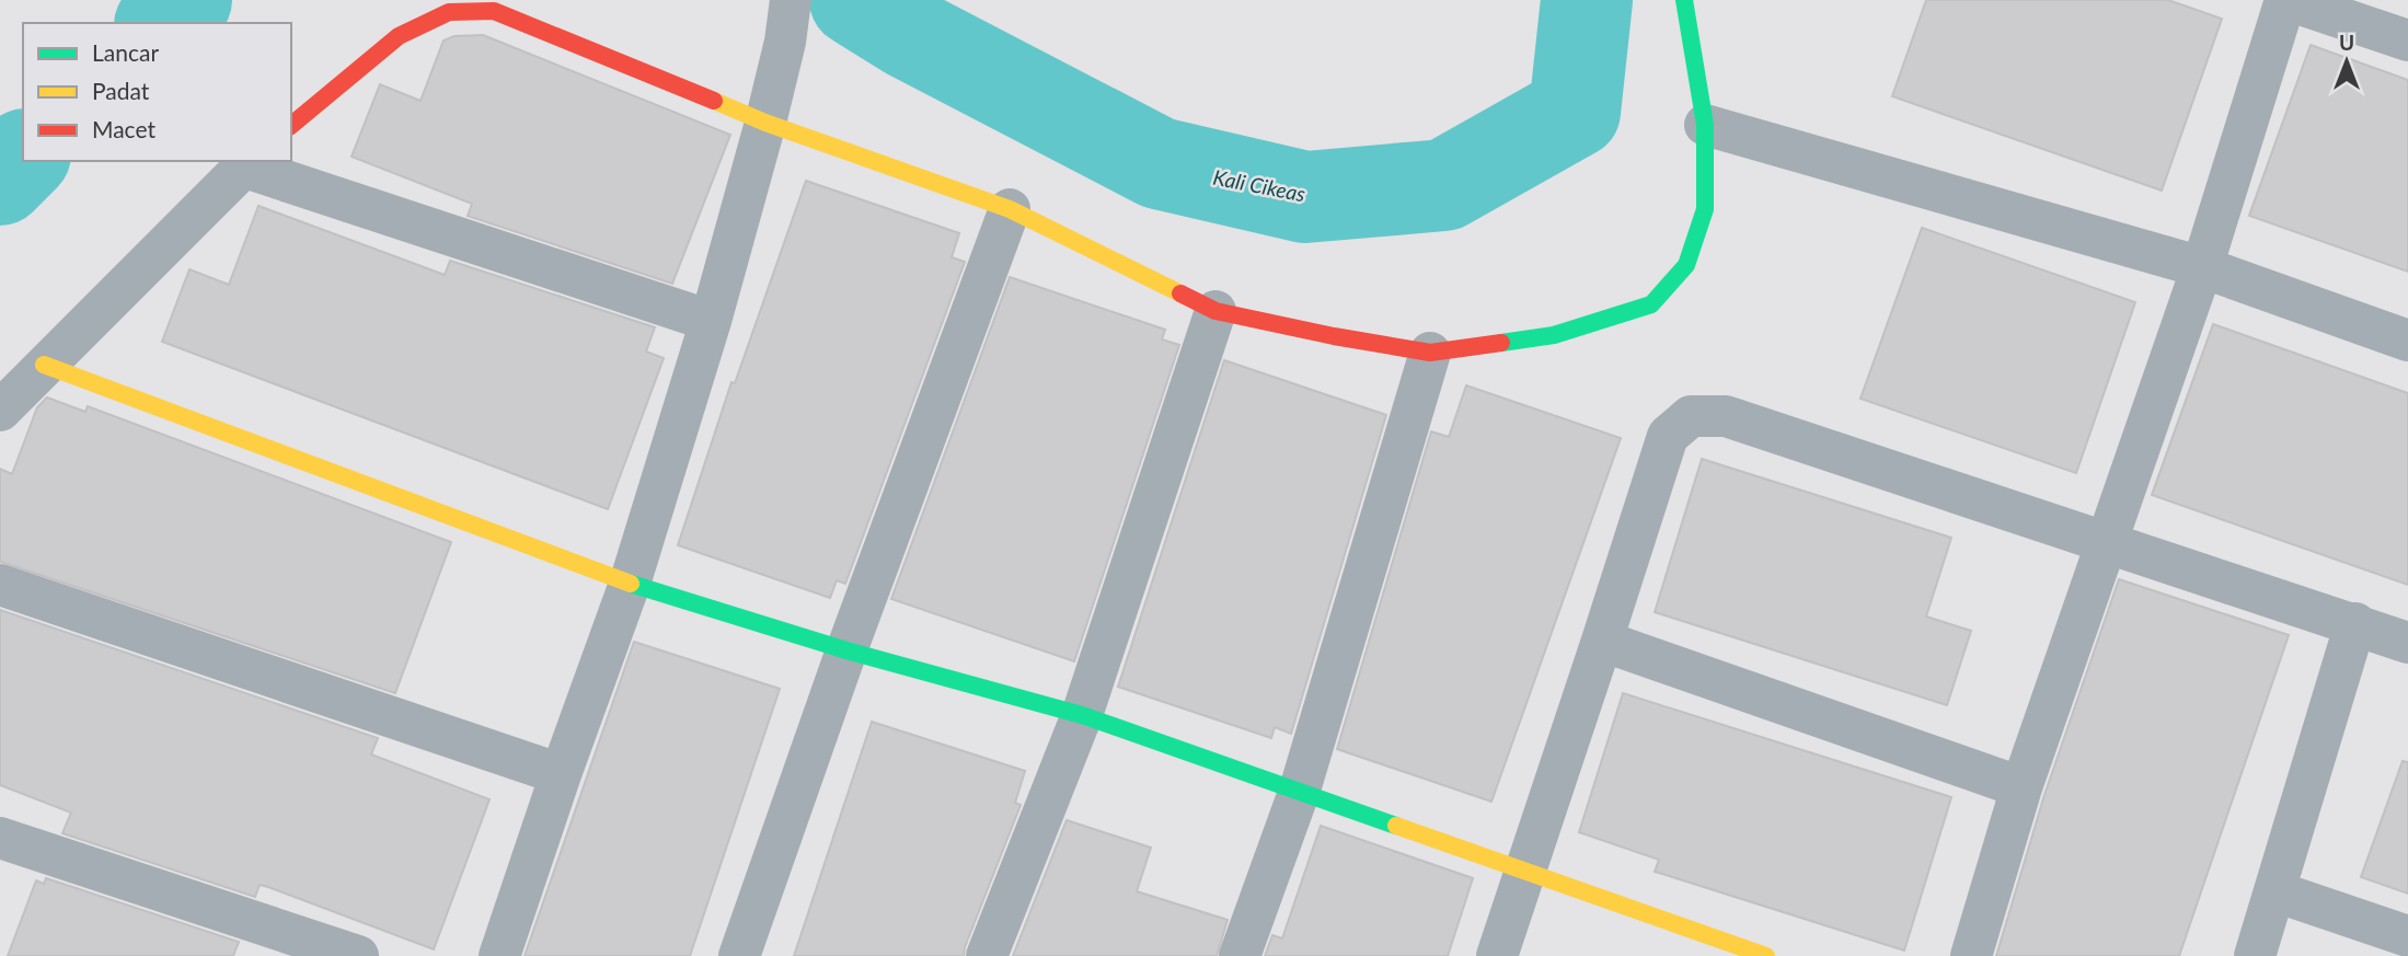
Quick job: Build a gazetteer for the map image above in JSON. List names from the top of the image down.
{
  "water": ["Kali Cikeas"],
  "legend": ["Lancar", "Padat", "Macet"],
  "north": "top"
}
